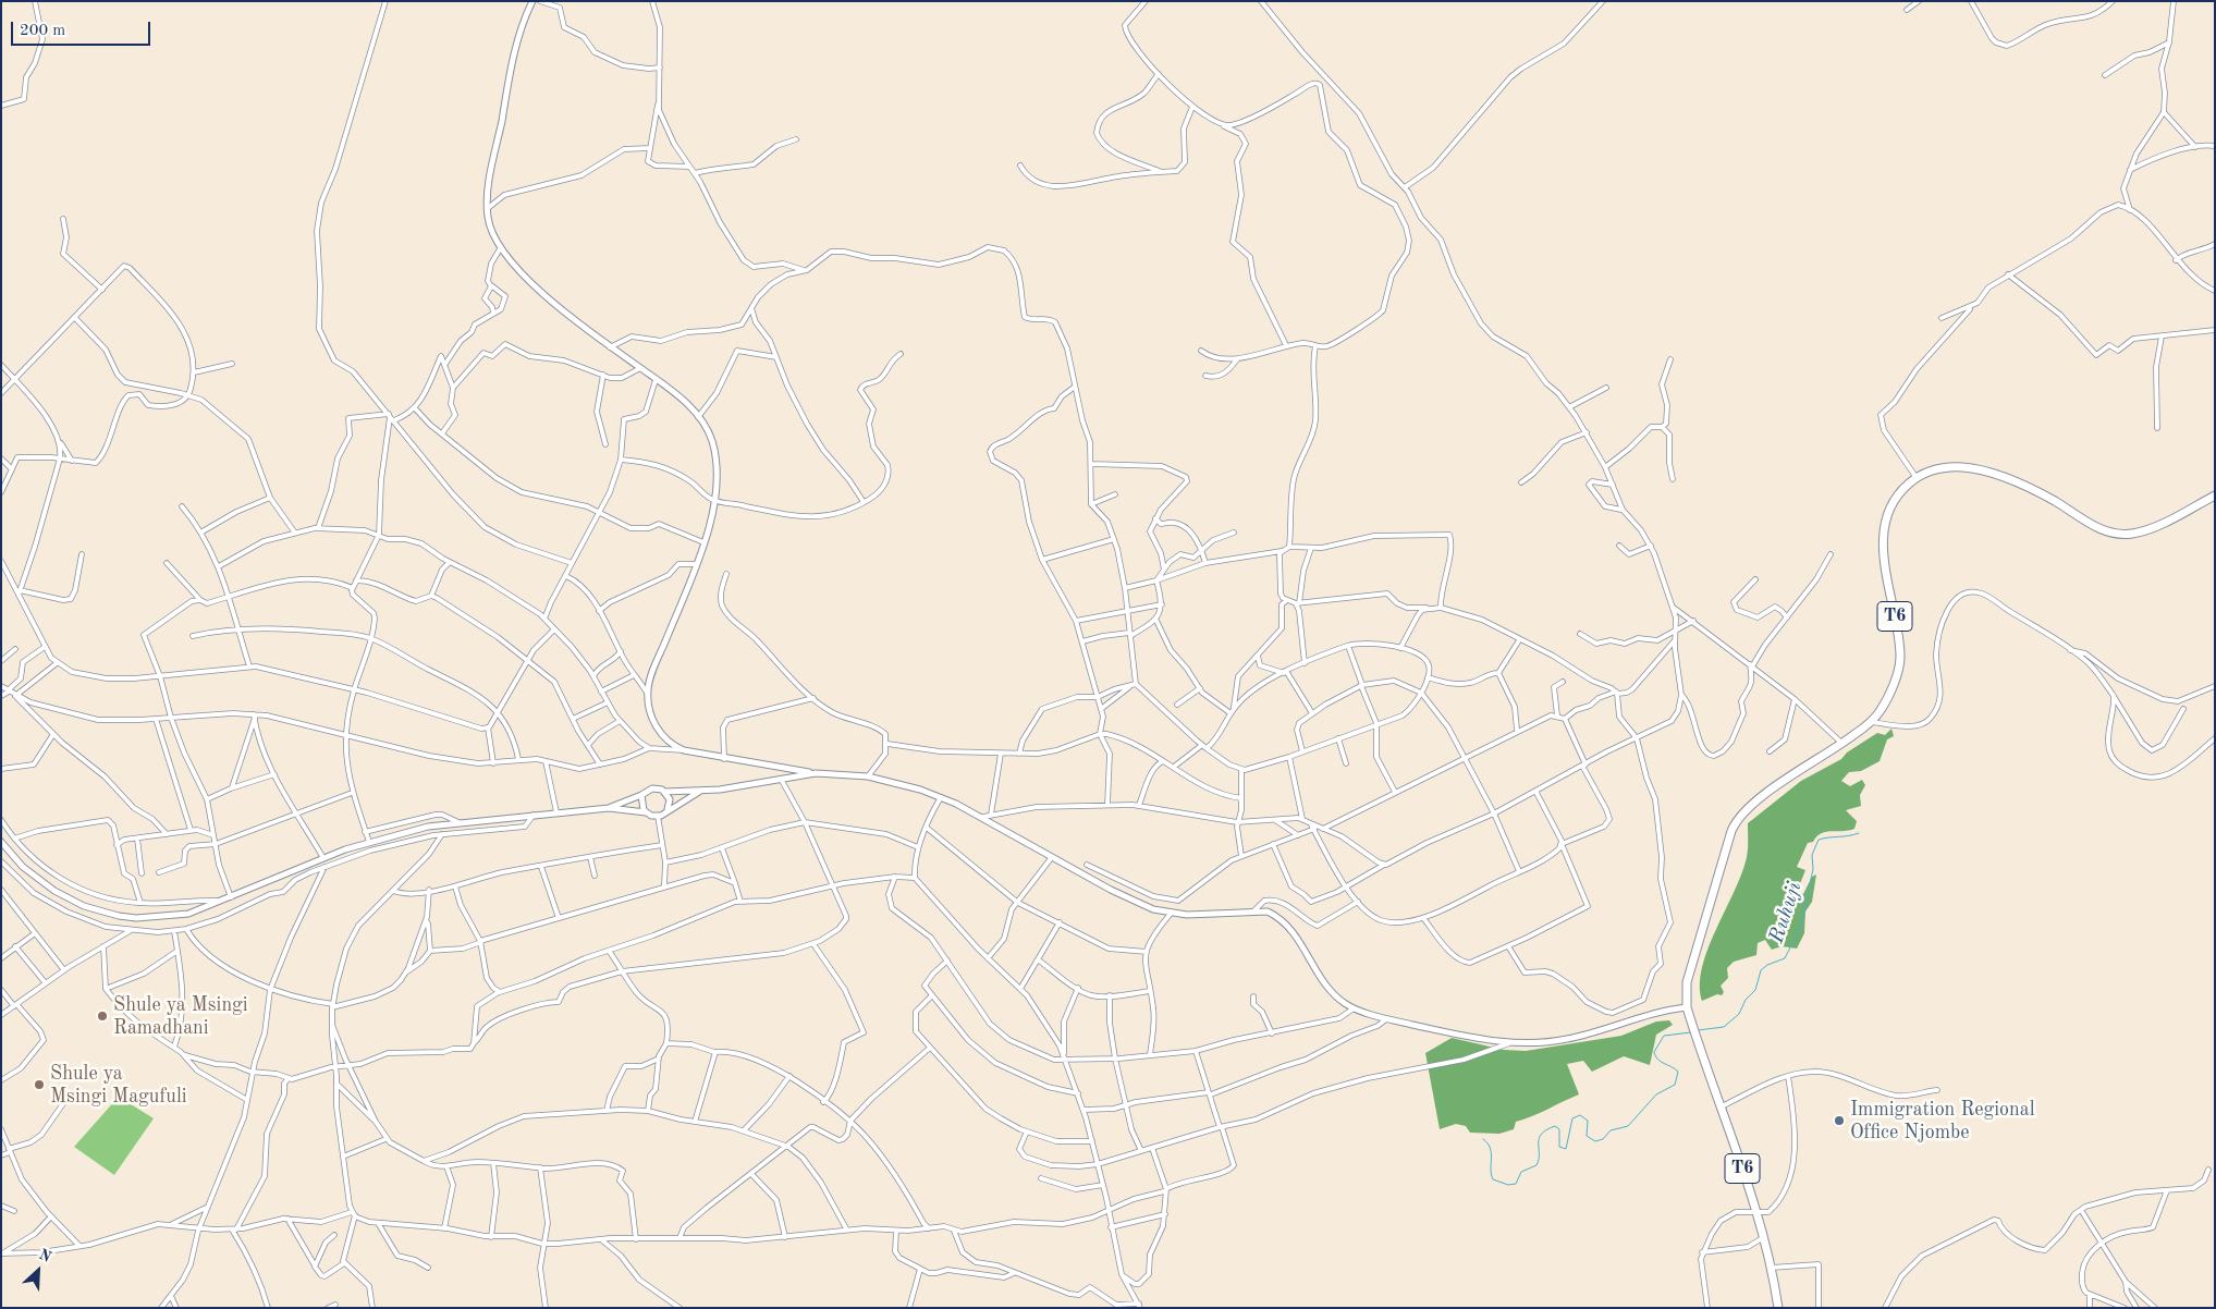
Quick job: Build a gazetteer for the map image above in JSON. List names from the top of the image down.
{
  "streets": {
    "highway": ["T6"]
  },
  "water": ["Ruhuji"],
  "places": ["Shule ya Msingi Ramadhani", "Shule ya Msingi Magufuli", "Immigration Regional Office Njombe"],
  "scale_bar": "200 m",
  "north": "top right"
}
